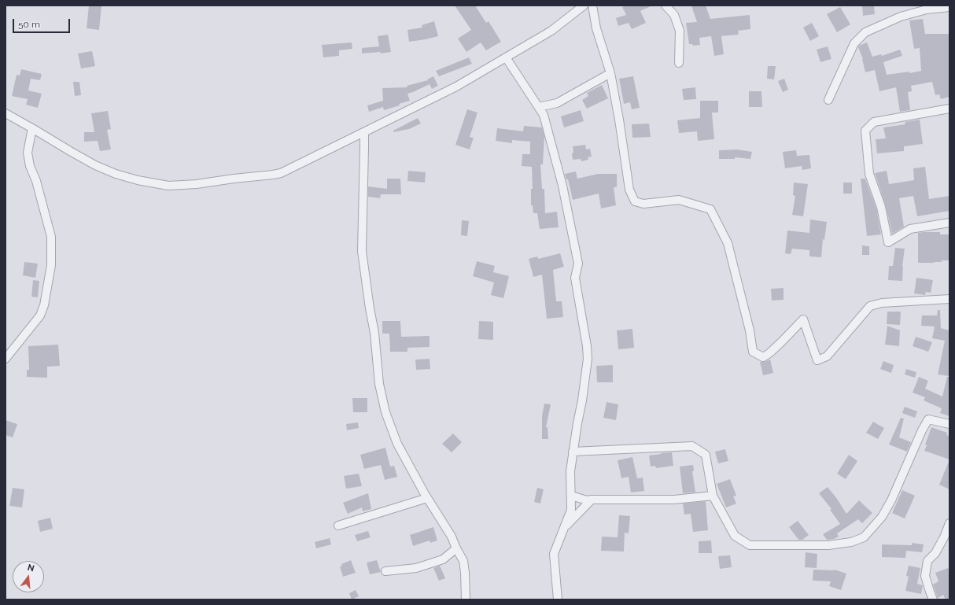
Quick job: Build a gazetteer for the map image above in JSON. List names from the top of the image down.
{
  "scale_bar": "50 m",
  "north": "top"
}
